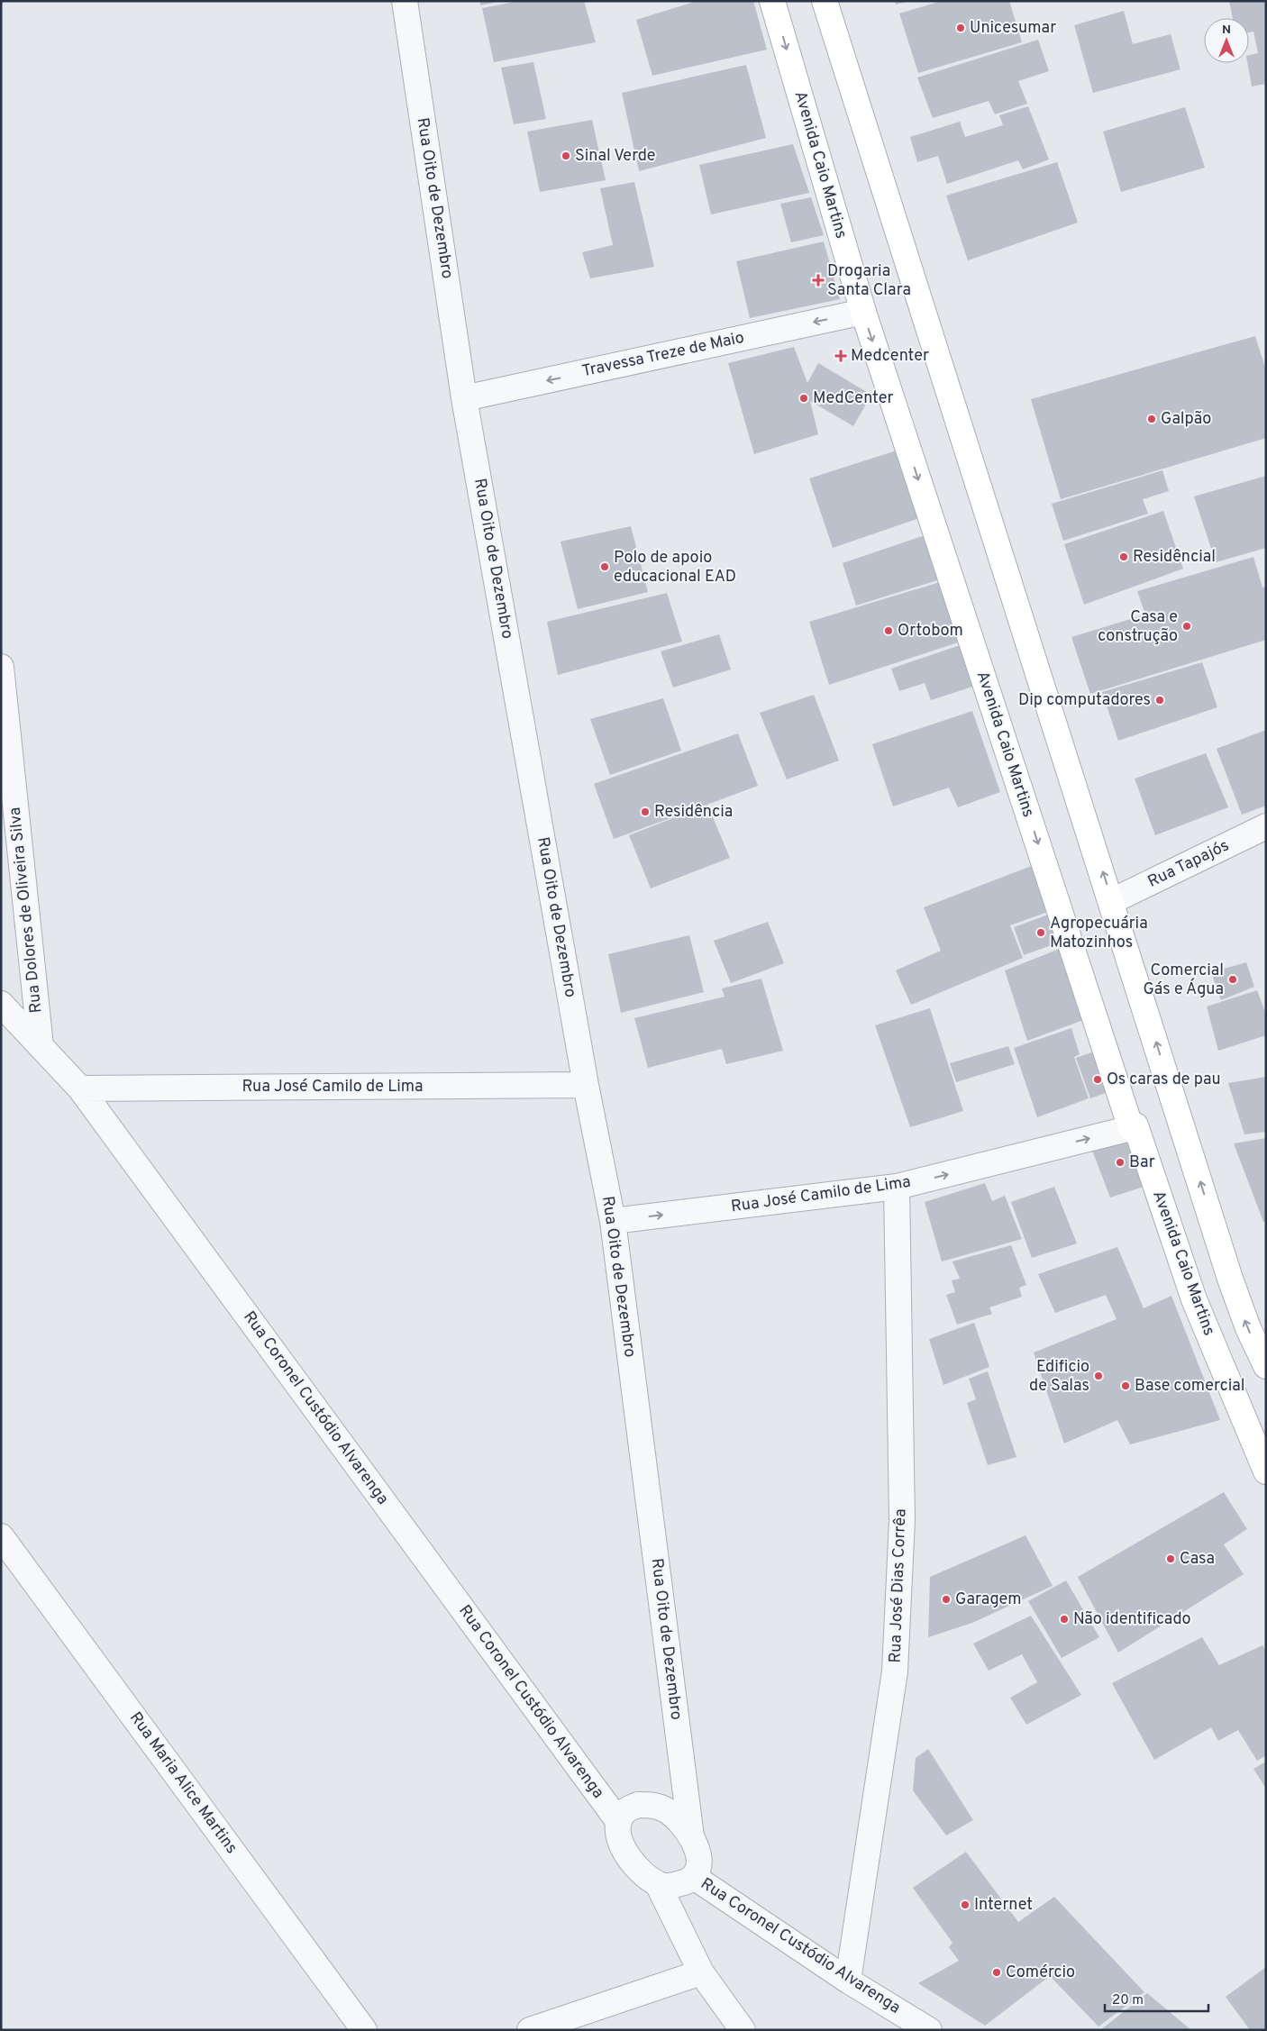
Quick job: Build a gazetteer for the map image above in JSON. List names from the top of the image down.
{
  "streets": {
    "main road": ["Avenida Caio Martins"],
    "street": [
      "Rua Oito de Dezembro",
      "Travessa Treze de Maio",
      "Rua Tapajós",
      "Rua Dolores de Oliveira Silva",
      "Rua José Camilo de Lima",
      "Rua Coronel Custódio Alvarenga",
      "Rua José Dias Corrêa",
      "Rua Maria Alice Martins"
    ]
  },
  "crossings": [
    ["Avenida Caio Martins", "Travessa Treze de Maio"],
    ["Avenida Caio Martins", "Rua José Camilo de Lima"],
    ["Rua Oito de Dezembro", "Travessa Treze de Maio"],
    ["Rua Oito de Dezembro", "Rua José Camilo de Lima"],
    ["Rua Oito de Dezembro", "Rua Coronel Custódio Alvarenga"],
    ["Rua Dolores de Oliveira Silva", "Rua Coronel Custódio Alvarenga"],
    ["Rua José Camilo de Lima", "Rua Coronel Custódio Alvarenga"],
    ["Rua José Camilo de Lima", "Rua José Dias Corrêa"],
    ["Rua Coronel Custódio Alvarenga", "Rua José Dias Corrêa"]
  ],
  "one_way": ["Travessa Treze de Maio", "Rua José Camilo de Lima"],
  "places": {
    "other": [
      "Unicesumar",
      "Sinal Verde",
      "MedCenter",
      "Galpão",
      "Residêncial",
      "Polo de apoio educacional EAD",
      "Casa e construção",
      "Ortobom",
      "Dip computadores",
      "Residência",
      "Agropecuária Matozinhos",
      "Comercial Gás e Água",
      "Os caras de pau",
      "Bar",
      "Edificio de Salas",
      "Base comercial",
      "Casa",
      "Garagem",
      "Não identificado",
      "Internet",
      "Comércio"
    ],
    "health": ["Drogaria Santa Clara", "Medcenter"]
  },
  "scale_bar": "20 m",
  "north": "top"
}
